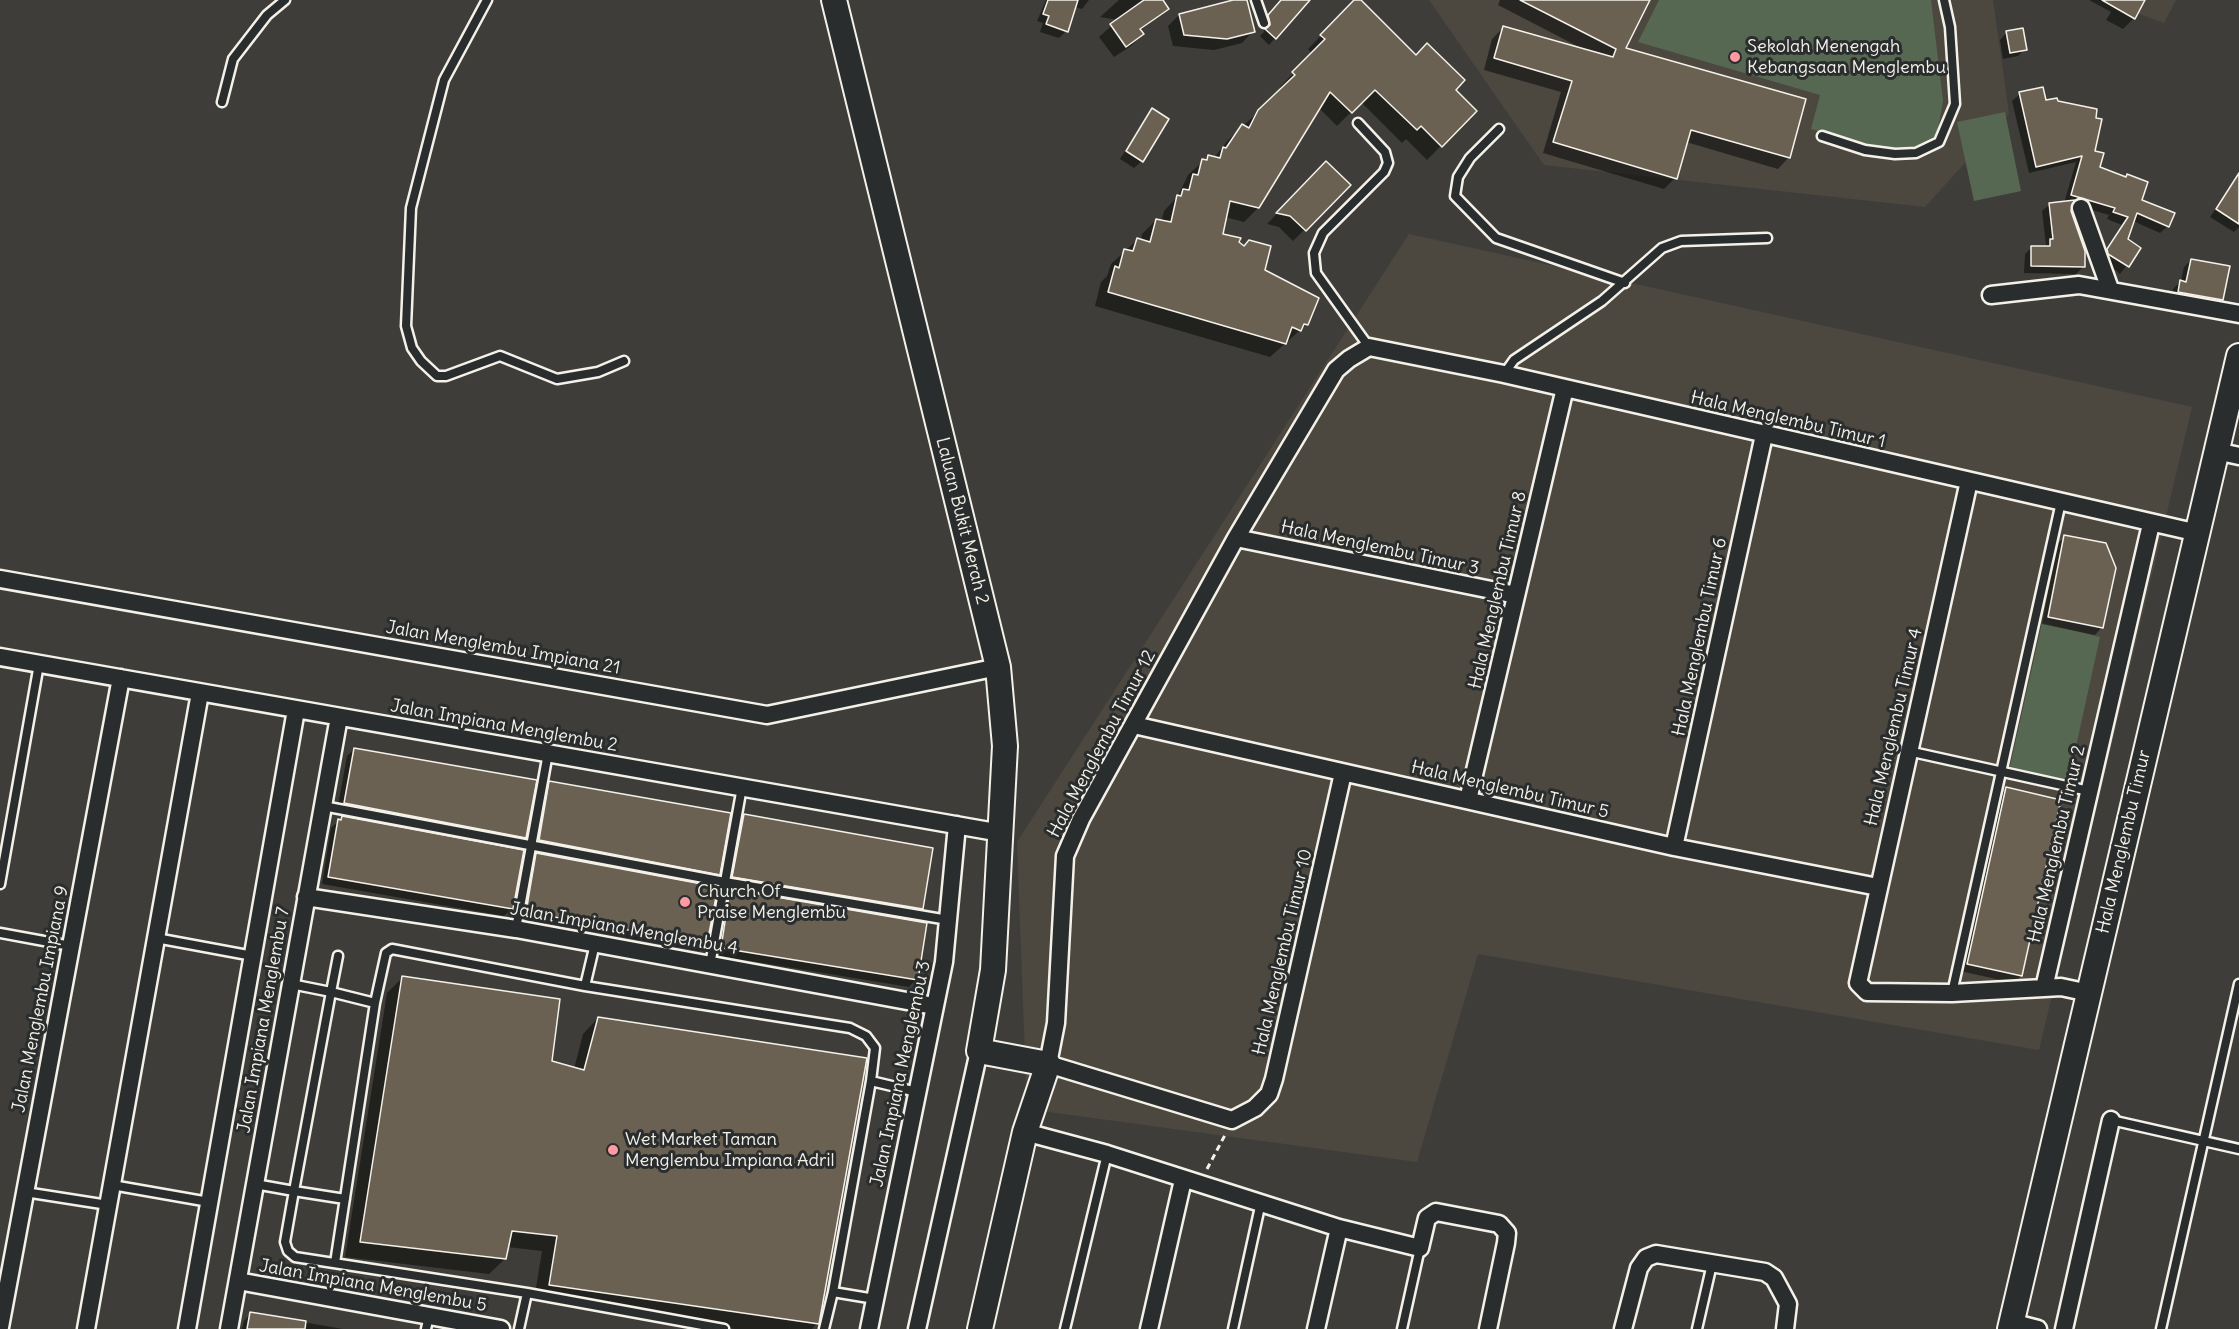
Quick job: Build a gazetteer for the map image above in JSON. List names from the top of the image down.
{
  "streets": {
    "street": [
      "Hala Menglembu Timur 1",
      "Laluan Bukit Merah 2",
      "Hala Menglembu Timur 3",
      "Hala Menglembu Timur 8",
      "Hala Menglembu Timur 6",
      "Jalan Menglembu Impiana 21",
      "Jalan Impiana Menglembu 2",
      "Hala Menglembu Timur 4",
      "Hala Menglembu Timur 12",
      "Hala Menglembu Timur 5",
      "Hala Menglembu Timur",
      "Hala Menglembu Timur 2",
      "Jalan Impiana Menglembu 4",
      "Hala Menglembu Timur 10",
      "Jalan Menglembu Impiana 9",
      "Jalan Impiana Menglembu 7",
      "Jalan Impiana Menglembu 3",
      "Jalan Impiana Menglembu 5"
    ]
  },
  "crossings": [
    ["Hala Menglembu Timur 1", "Hala Menglembu Timur 8"],
    ["Hala Menglembu Timur 1", "Hala Menglembu Timur 6"],
    ["Hala Menglembu Timur 1", "Hala Menglembu Timur 4"],
    ["Hala Menglembu Timur 1", "Hala Menglembu Timur 12"],
    ["Hala Menglembu Timur 1", "Hala Menglembu Timur"],
    ["Hala Menglembu Timur 1", "Hala Menglembu Timur 2"],
    ["Laluan Bukit Merah 2", "Jalan Menglembu Impiana 21"],
    ["Laluan Bukit Merah 2", "Jalan Impiana Menglembu 2"],
    ["Hala Menglembu Timur 3", "Hala Menglembu Timur 8"],
    ["Hala Menglembu Timur 3", "Hala Menglembu Timur 12"],
    ["Hala Menglembu Timur 8", "Hala Menglembu Timur 5"],
    ["Hala Menglembu Timur 6", "Hala Menglembu Timur 5"],
    ["Jalan Impiana Menglembu 2", "Jalan Menglembu Impiana 9"],
    ["Jalan Impiana Menglembu 2", "Jalan Impiana Menglembu 7"],
    ["Jalan Impiana Menglembu 2", "Jalan Impiana Menglembu 3"],
    ["Hala Menglembu Timur 4", "Hala Menglembu Timur 5"],
    ["Hala Menglembu Timur 12", "Hala Menglembu Timur 5"],
    ["Hala Menglembu Timur 5", "Hala Menglembu Timur 10"],
    ["Jalan Impiana Menglembu 4", "Jalan Impiana Menglembu 7"],
    ["Jalan Impiana Menglembu 4", "Jalan Impiana Menglembu 3"],
    ["Jalan Impiana Menglembu 7", "Jalan Impiana Menglembu 5"]
  ],
  "places": ["Sekolah Menengah Kebangsaan Menglembu", "Church Of Praise Menglembu", "Wet Market Taman Menglembu Impiana Adril"]
}
